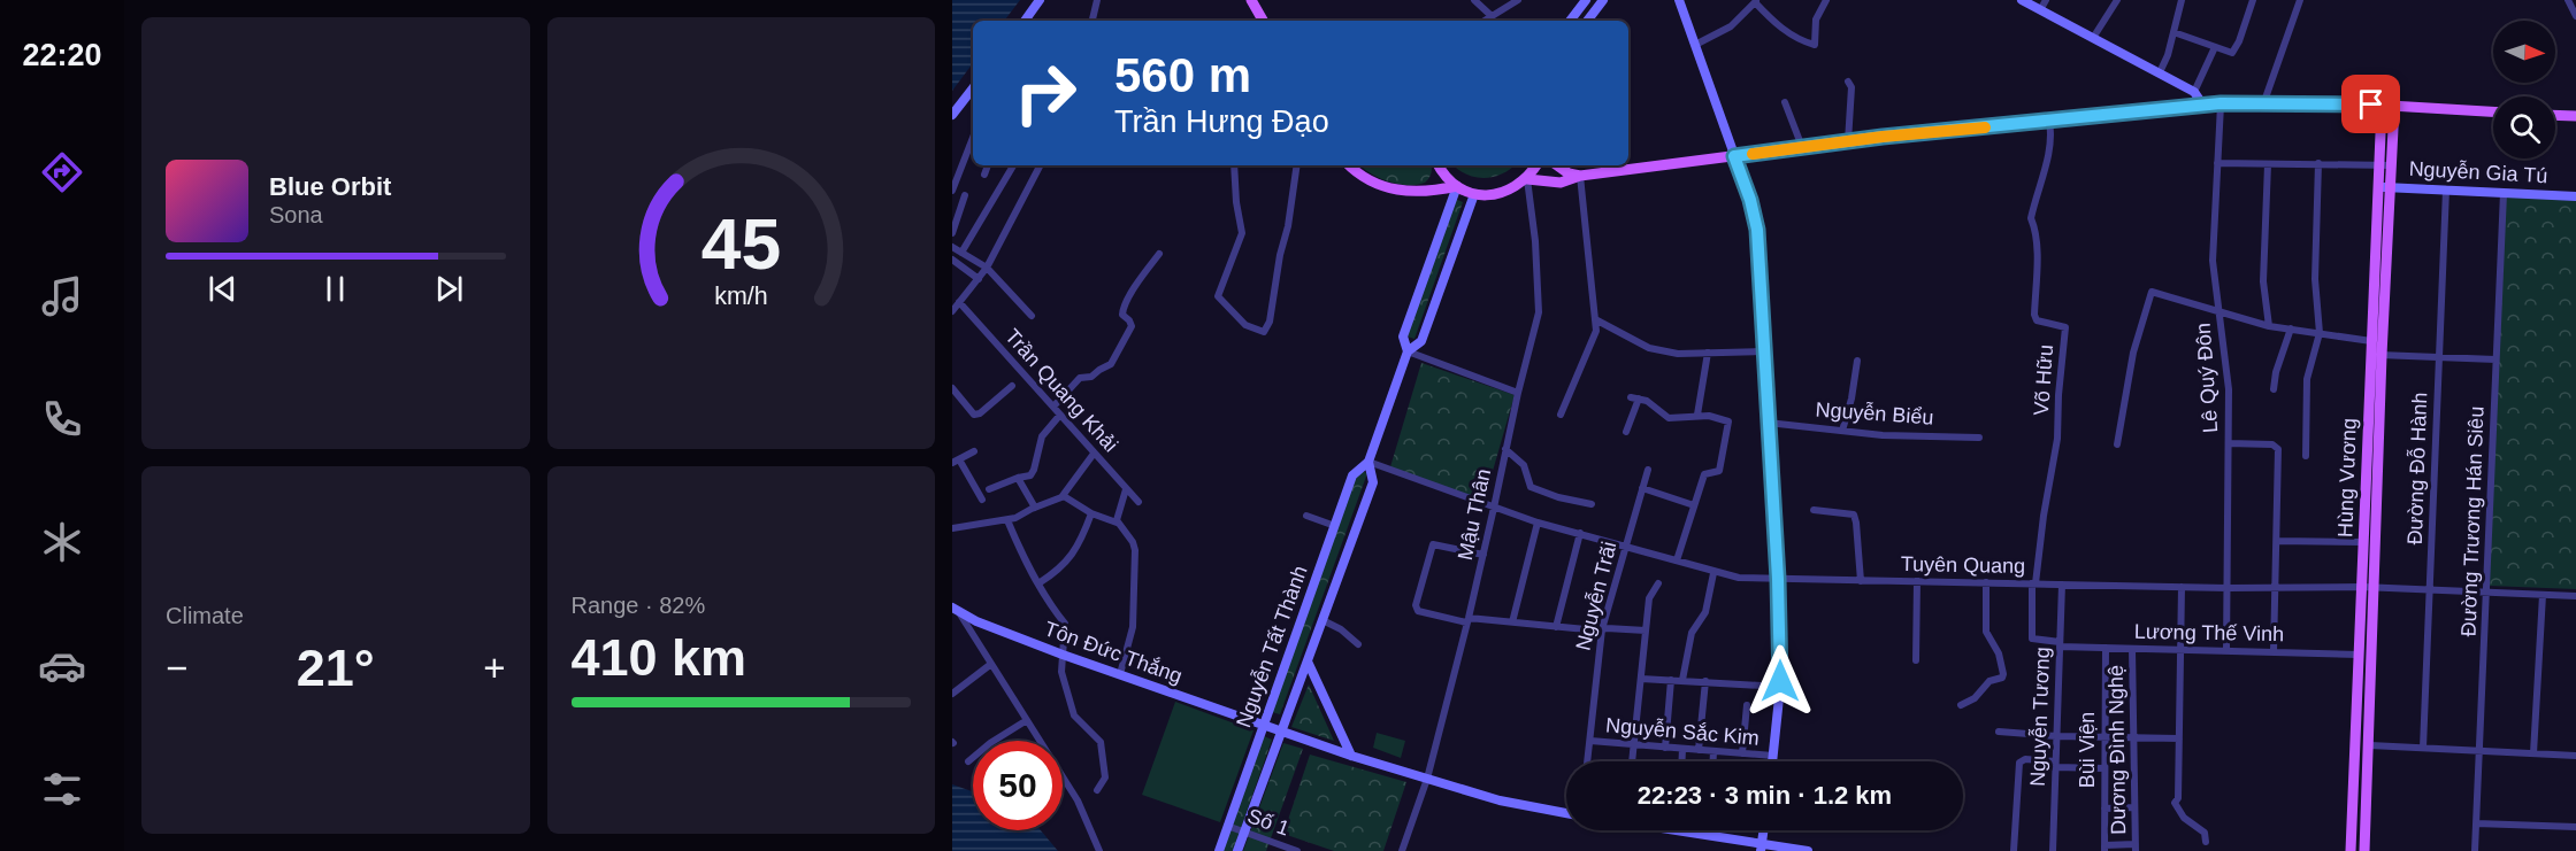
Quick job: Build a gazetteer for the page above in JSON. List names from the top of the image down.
{
  "streets": {
    "main road": ["Hùng Vương"],
    "street": [
      "Nguyễn Gia Tú",
      "Lê Quý Đôn",
      "Võ Hữu",
      "Trần Quang Khải",
      "Nguyễn Biểu",
      "Đường Đỗ Hành",
      "Mậu Thân",
      "Đường Trương Hán Siêu",
      "Tuyên Quang",
      "Nguyễn Trãi",
      "Lương Thế Vinh",
      "Nguyễn Tất Thành",
      "Tôn Đức Thắng",
      "Nguyễn Tương",
      "Nguyễn Sắc Kim",
      "Bùi Viện",
      "Dương Đình Nghệ",
      "Số 1"
    ]
  },
  "crossings": [
    ["Nguyễn Gia Tú", "Đường Đỗ Hành"],
    ["Nguyễn Gia Tú", "Hùng Vương"],
    ["Nguyễn Gia Tú", "Đường Trương Hán Siêu"],
    ["Lê Quý Đôn", "Tuyên Quang"],
    ["Lê Quý Đôn", "Lương Thế Vinh"],
    ["Võ Hữu", "Tuyên Quang"],
    ["Võ Hữu", "Lương Thế Vinh"],
    ["Đường Đỗ Hành", "Tuyên Quang"],
    ["Hùng Vương", "Tuyên Quang"],
    ["Hùng Vương", "Lương Thế Vinh"],
    ["Mậu Thân", "Tuyên Quang"],
    ["Đường Trương Hán Siêu", "Tuyên Quang"],
    ["Tuyên Quang", "Nguyễn Trãi"],
    ["Tuyên Quang", "Lương Thế Vinh"],
    ["Tuyên Quang", "Nguyễn Tất Thành"],
    ["Tuyên Quang", "Nguyễn Tương"],
    ["Nguyễn Trãi", "Nguyễn Sắc Kim"],
    ["Lương Thế Vinh", "Nguyễn Tương"],
    ["Lương Thế Vinh", "Bùi Viện"],
    ["Lương Thế Vinh", "Dương Đình Nghệ"],
    ["Nguyễn Tất Thành", "Tôn Đức Thắng"],
    ["Nguyễn Tất Thành", "Số 1"]
  ],
  "north": "right",
  "page": {
    "tabs": "22:20",
    "turn": ["560 m", "Trần Hưng Đạo"],
    "song": ["Blue Orbit", "Sona"],
    "tile": [
      "Climate",
      ["Range · 82%", "410 km"]
    ],
    "heat": ["−", "21°", "+"],
    "limit": "50",
    "trip": "22:23 · 3 min · 1.2 km",
    "gauge": ["45", "km/h"]
  }
}
